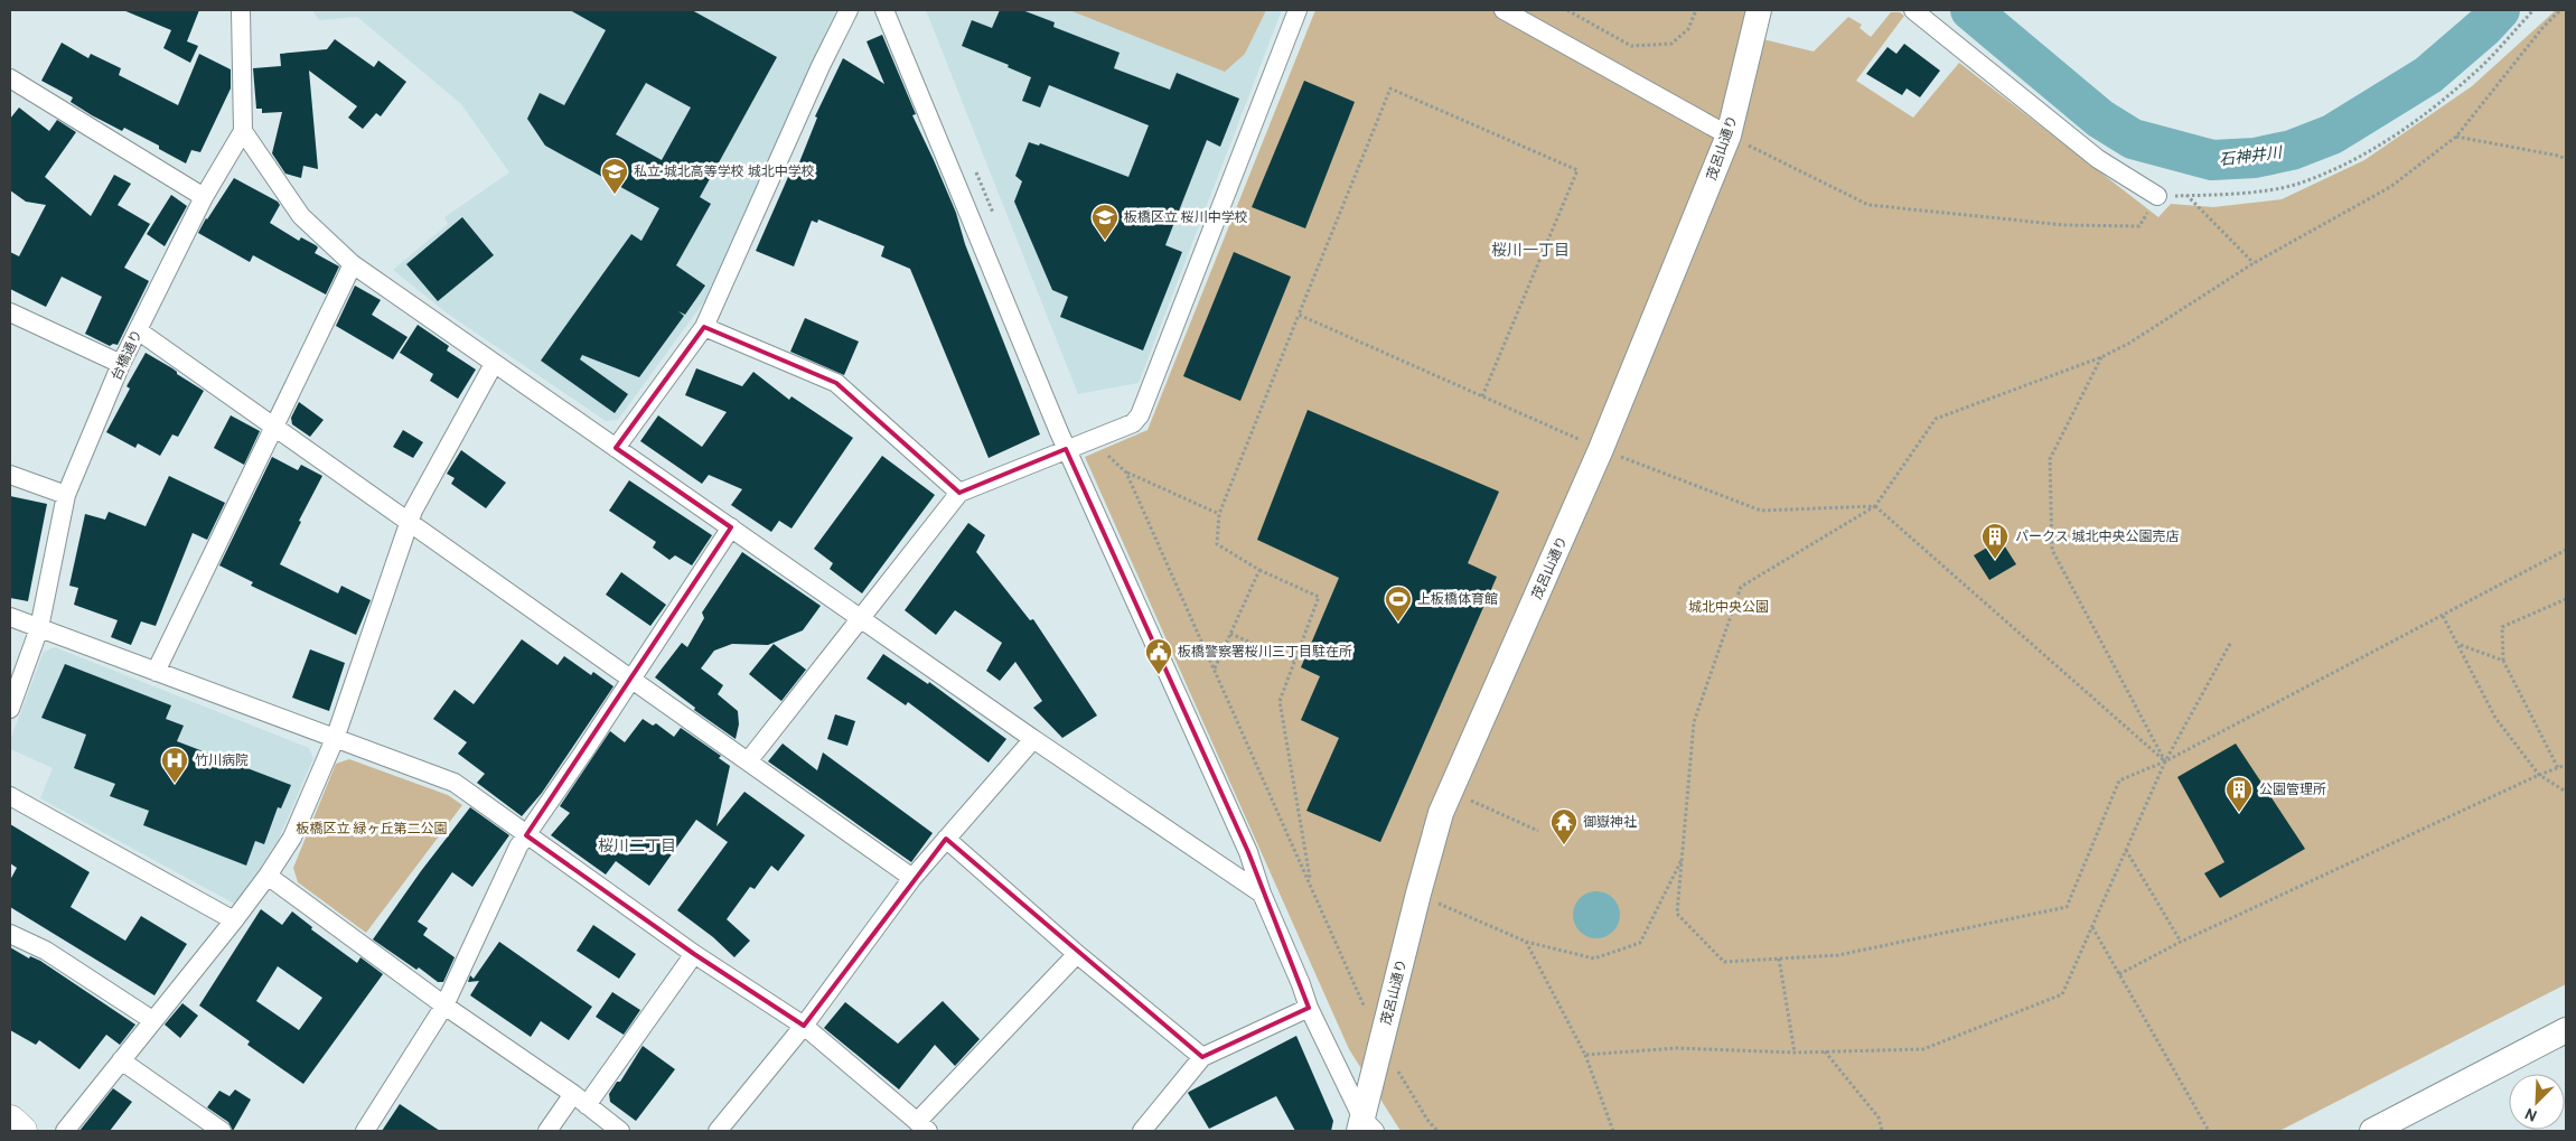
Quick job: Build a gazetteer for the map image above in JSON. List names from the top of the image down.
{
  "streets": {
    "street": ["茂呂山通り", "台橋通り"]
  },
  "districts": ["桜川一丁目", "桜川二丁目"],
  "water": ["石神井川"],
  "parks": ["城北中央公園", "板橋区立 緑ヶ丘第二公園"],
  "places": {
    "school or university": ["私立 城北高等学校 城北中学校", "板橋区立 桜川中学校"],
    "building": ["パークス 城北中央公園売店", "公園管理所"],
    "sports": ["上板橋体育館"],
    "public building": ["板橋警察署桜川三丁目駐在所"],
    "hospital": ["竹川病院"],
    "temple": ["御嶽神社"]
  },
  "north": "bottom left"
}
